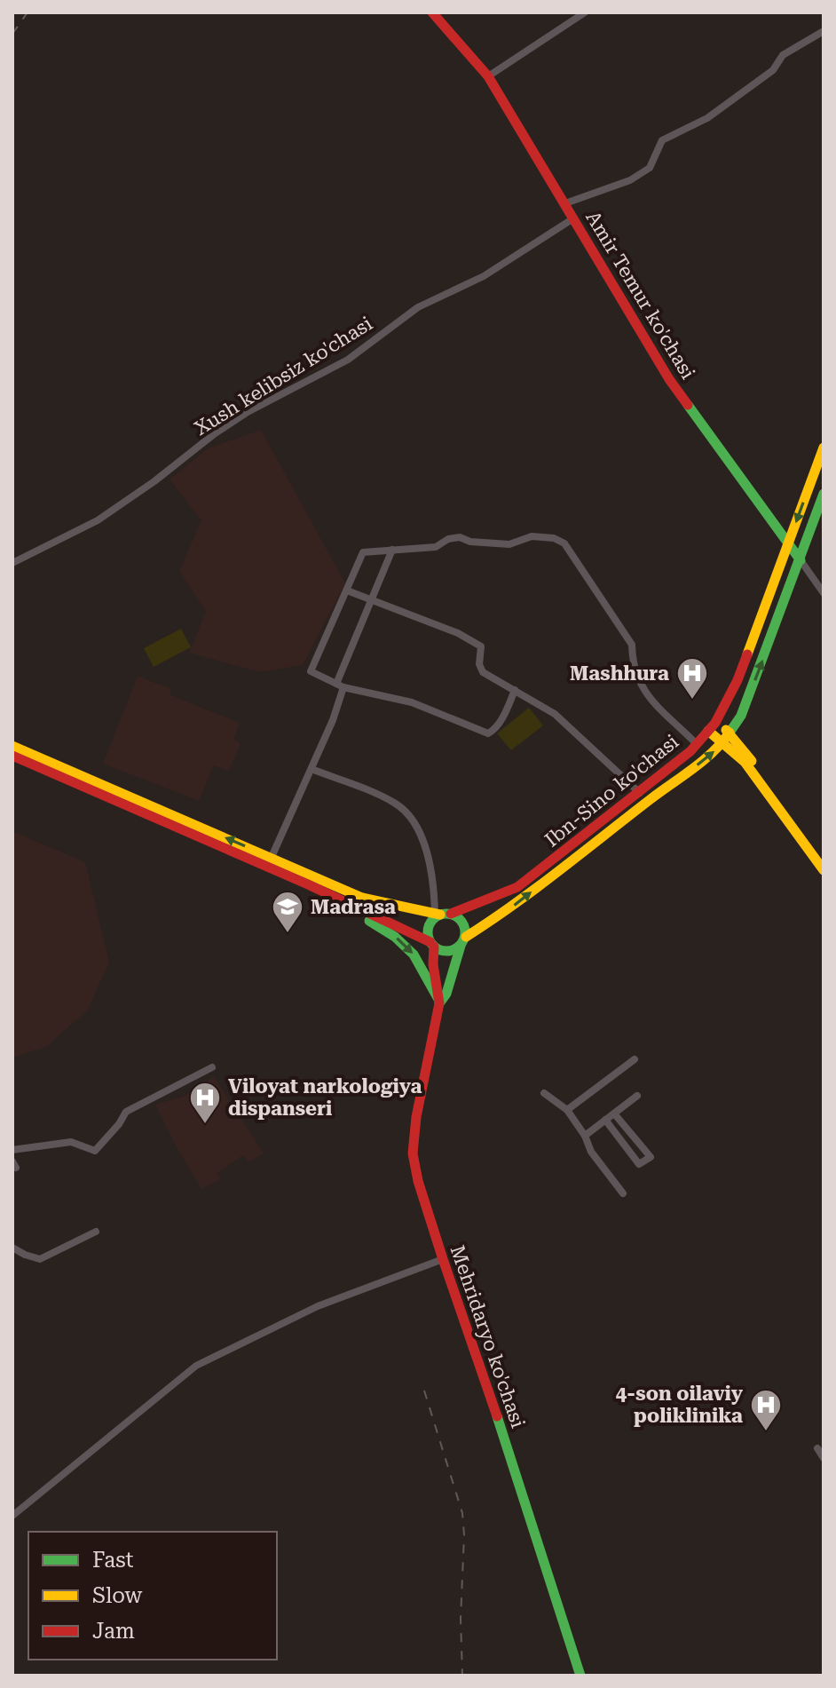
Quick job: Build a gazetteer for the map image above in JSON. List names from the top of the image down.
{
  "streets": {
    "main road": ["Amir Temur ko'chasi", "Ibn-Sino ko'chasi", "Мehridaryo ko'chasi"],
    "street": ["Xush kelibsiz ko'chasi"]
  },
  "crossings": [
    ["Amir Temur ko'chasi", "Xush kelibsiz ko'chasi"],
    ["Amir Temur ko'chasi", "Ibn-Sino ko'chasi"]
  ],
  "places": {
    "hospital": ["Mashhura", "Viloyat narkologiya dispanseri", "4-son oilaviy poliklinika"],
    "school or university": ["Madrasa"]
  },
  "legend": ["Fast", "Slow", "Jam"]
}
